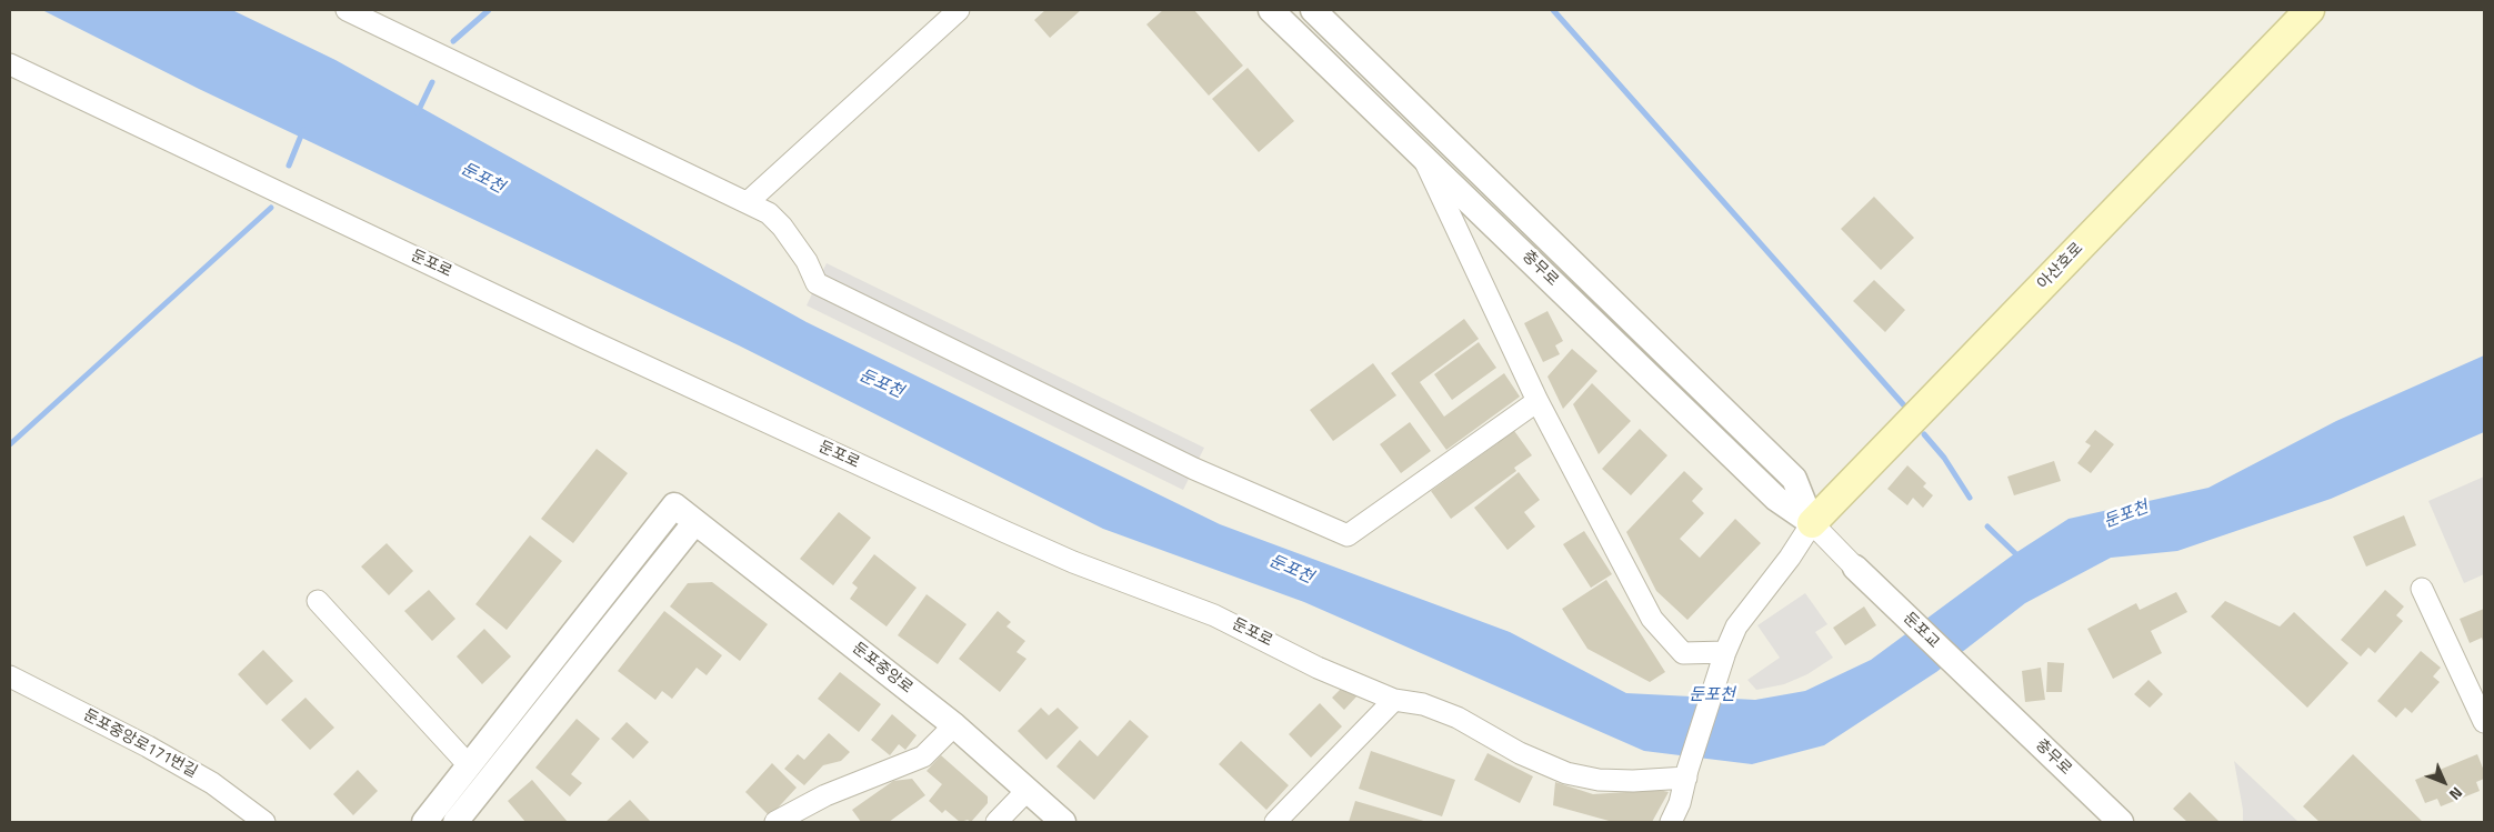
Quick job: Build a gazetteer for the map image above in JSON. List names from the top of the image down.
{
  "streets": {
    "main road": ["아산호로"],
    "street": [
      "둔포로",
      "충무로",
      "둔포교",
      "둔포중앙로",
      "둔포중앙로171번길"
    ]
  },
  "crossings": [
    ["아산호로", "충무로"],
    ["충무로", "둔포교"]
  ],
  "water": ["둔포천"],
  "north": "bottom right"
}
